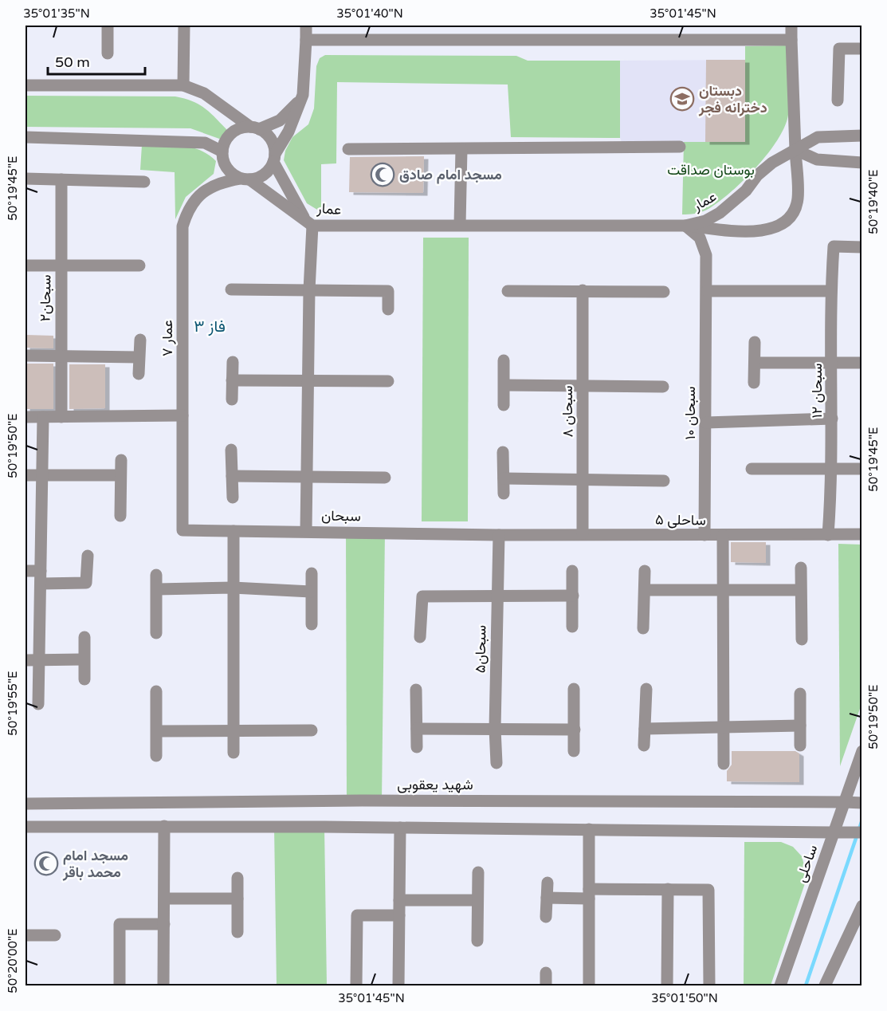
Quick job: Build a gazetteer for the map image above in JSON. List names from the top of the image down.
{
  "streets": {
    "street": [
      "عمار",
      "سبحان۲",
      "عمار ۷",
      "سبحان ۱۲",
      "سبحان ۸",
      "سبحان ۱۰",
      "سبحان",
      "ساحلی ۵",
      "سبحان۵",
      "شهید یعقوبی",
      "ساحلی"
    ]
  },
  "crossings": [
    ["عمار", "عمار ۷"],
    ["عمار", "سبحان ۱۰"],
    ["عمار ۷", "سبحان"],
    ["سبحان ۱۲", "ساحلی ۵"],
    ["سبحان ۸", "ساحلی ۵"],
    ["سبحان ۱۰", "ساحلی ۵"],
    ["سبحان", "ساحلی ۵"],
    ["سبحان", "سبحان۵"],
    ["ساحلی ۵", "سبحان۵"],
    ["شهید یعقوبی", "ساحلی"]
  ],
  "districts": ["فاز ۳"],
  "parks": ["بوستان صداقت"],
  "places": {
    "school or university": ["دبستان دخترانه فجر"],
    "mosque": ["مسجد امام صادق", "مسجد امام محمد باقر"]
  },
  "scale_bar": "50 m",
  "coordinates": [
    "35°01'35\"N",
    "35°01'40\"N",
    "35°01'45\"N",
    "50°19'45\"E",
    "50°19'40\"E",
    "50°19'50\"E",
    "50°19'55\"E",
    "50°20'00\"E",
    "35°01'50\"N"
  ]
}
